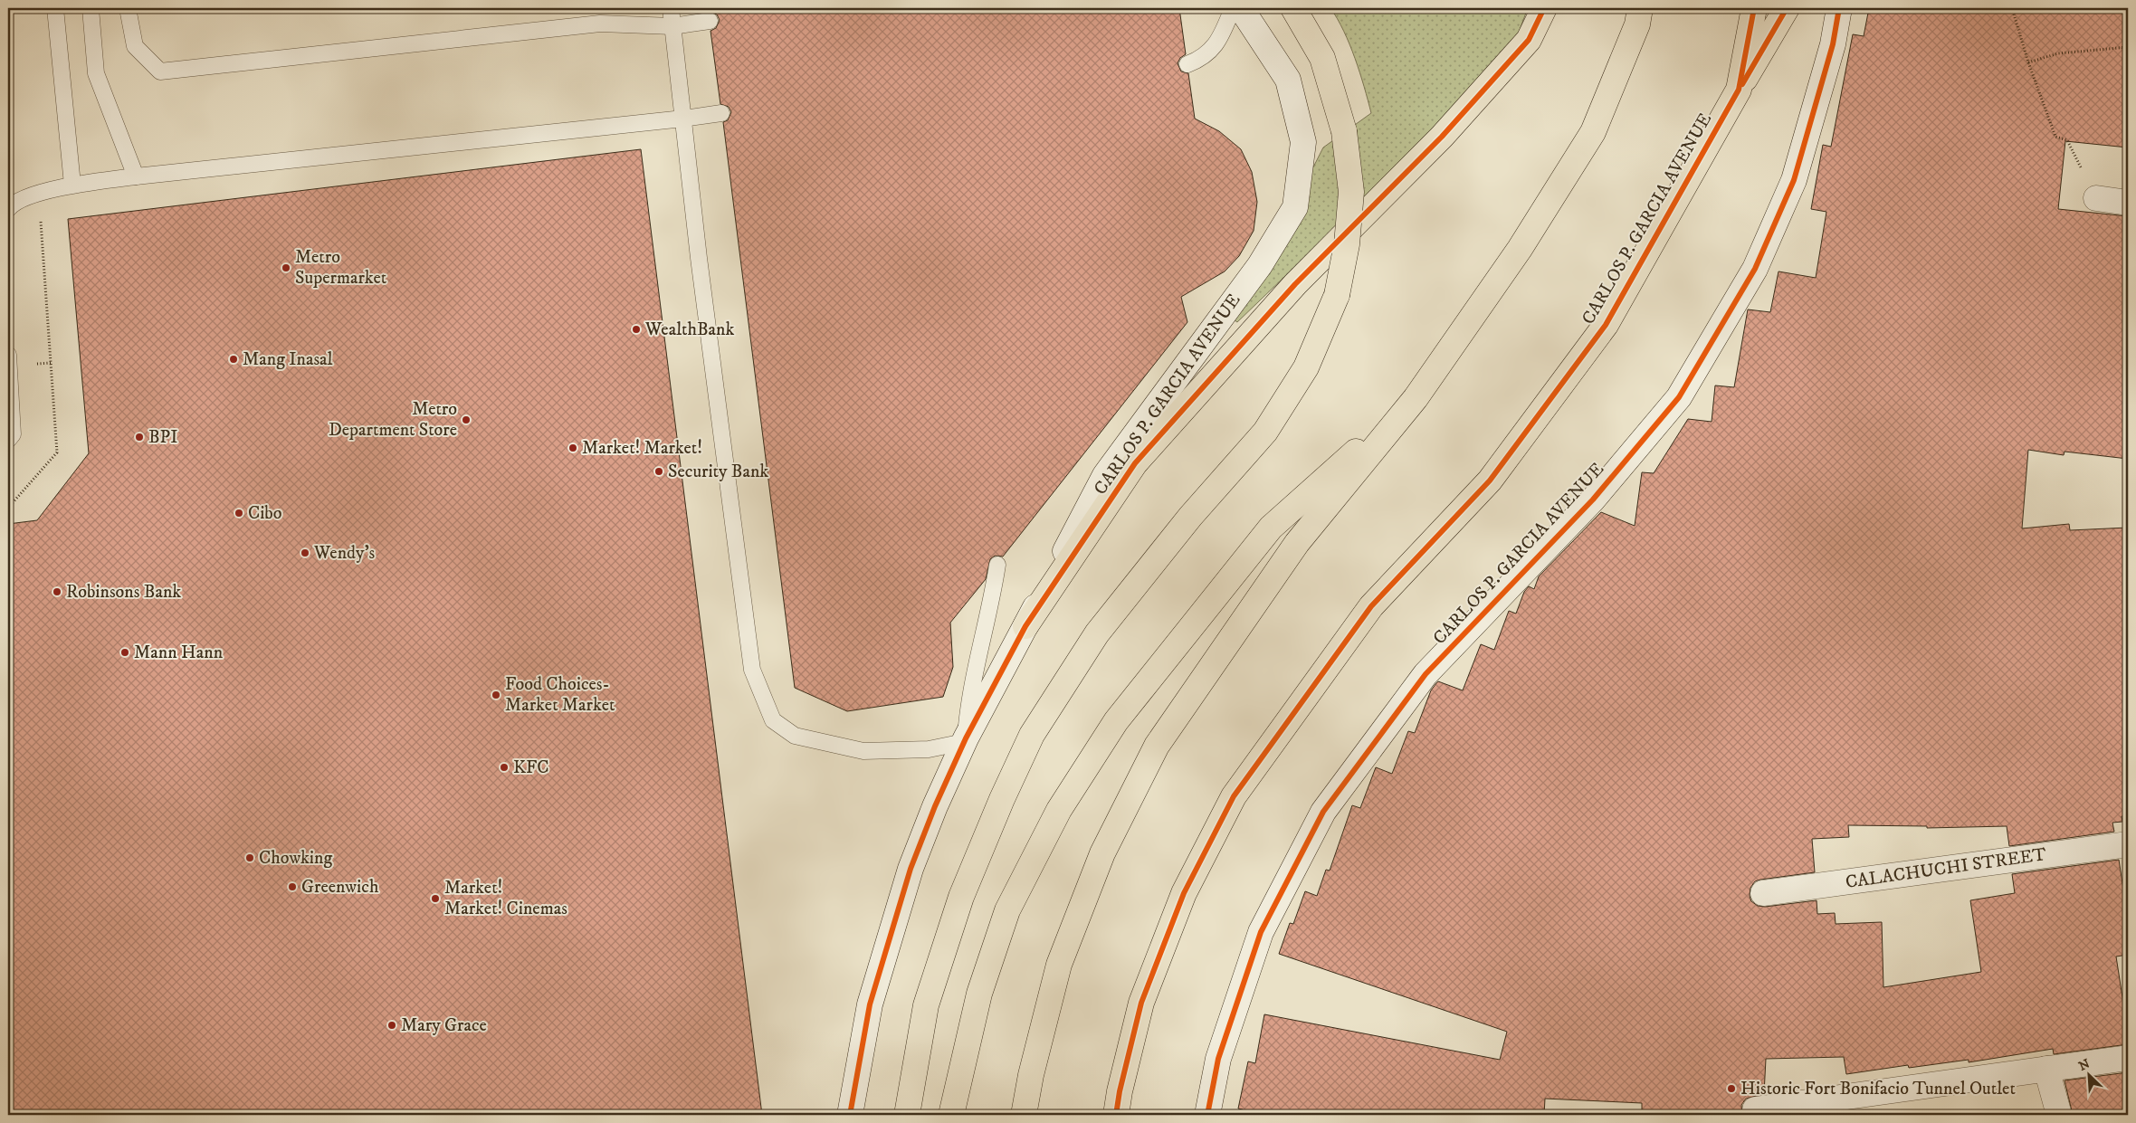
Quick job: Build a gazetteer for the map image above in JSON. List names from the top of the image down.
{
  "streets": {
    "main road": ["CARLOS P. GARCIA AVENUE", "CALACHUCHI STREET"]
  },
  "places": [
    "Metro Supermarket",
    "WealthBank",
    "Mang Inasal",
    "Metro Department Store",
    "BPI",
    "Market! Market!",
    "Security Bank",
    "Cibo",
    "Wendy's",
    "Robinsons Bank",
    "Mann Hann",
    "Food Choices- Market Market",
    "KFC",
    "Chowking",
    "Greenwich",
    "Market! Market! Cinemas",
    "Mary Grace",
    "Historic Fort Bonifacio Tunnel Outlet"
  ],
  "north": "top left"
}
